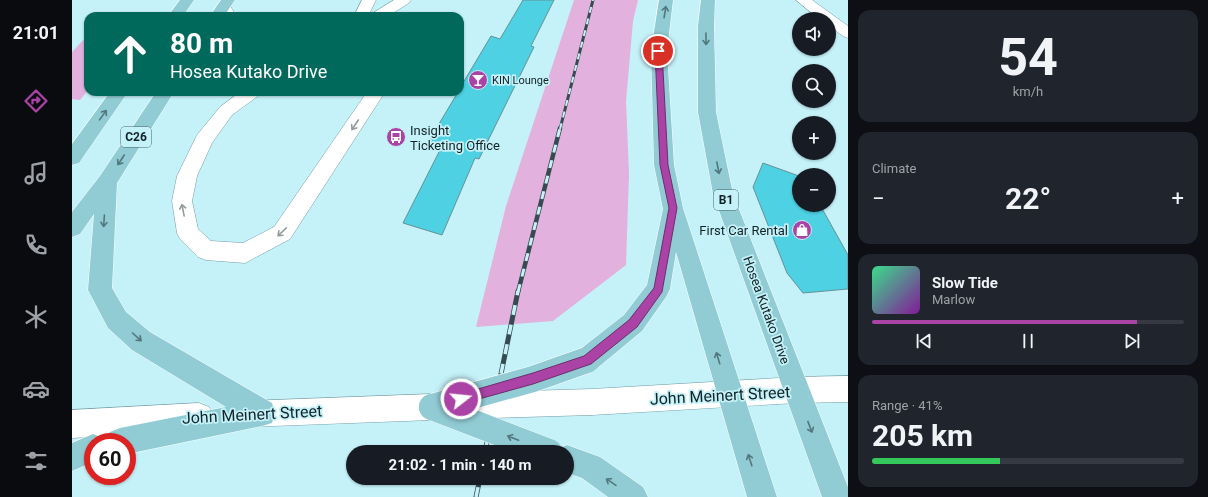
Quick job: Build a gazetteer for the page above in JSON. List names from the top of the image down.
{
  "streets": {
    "main road": ["C26", "B1", "Hosea Kutako Drive"],
    "street": ["John Meinert Street"]
  },
  "crossings": [
    ["Hosea Kutako Drive", "John Meinert Street"]
  ],
  "places": {
    "bar": ["KIN Lounge"],
    "bus stop": ["Insight Ticketing Office"],
    "shop": ["First Car Rental"]
  },
  "page": {
    "tabs": "21:01",
    "tile": [
      ["54", "km/h"],
      "Climate",
      ["Range · 41%", "205 km"]
    ],
    "map_buttons": ["+", "−"],
    "turn": ["80 m", "Hosea Kutako Drive"],
    "heat": ["−", "22°", "+"],
    "song": ["Slow Tide", "Marlow"],
    "limit": "60",
    "trip": "21:02 · 1 min · 140 m"
  }
}
